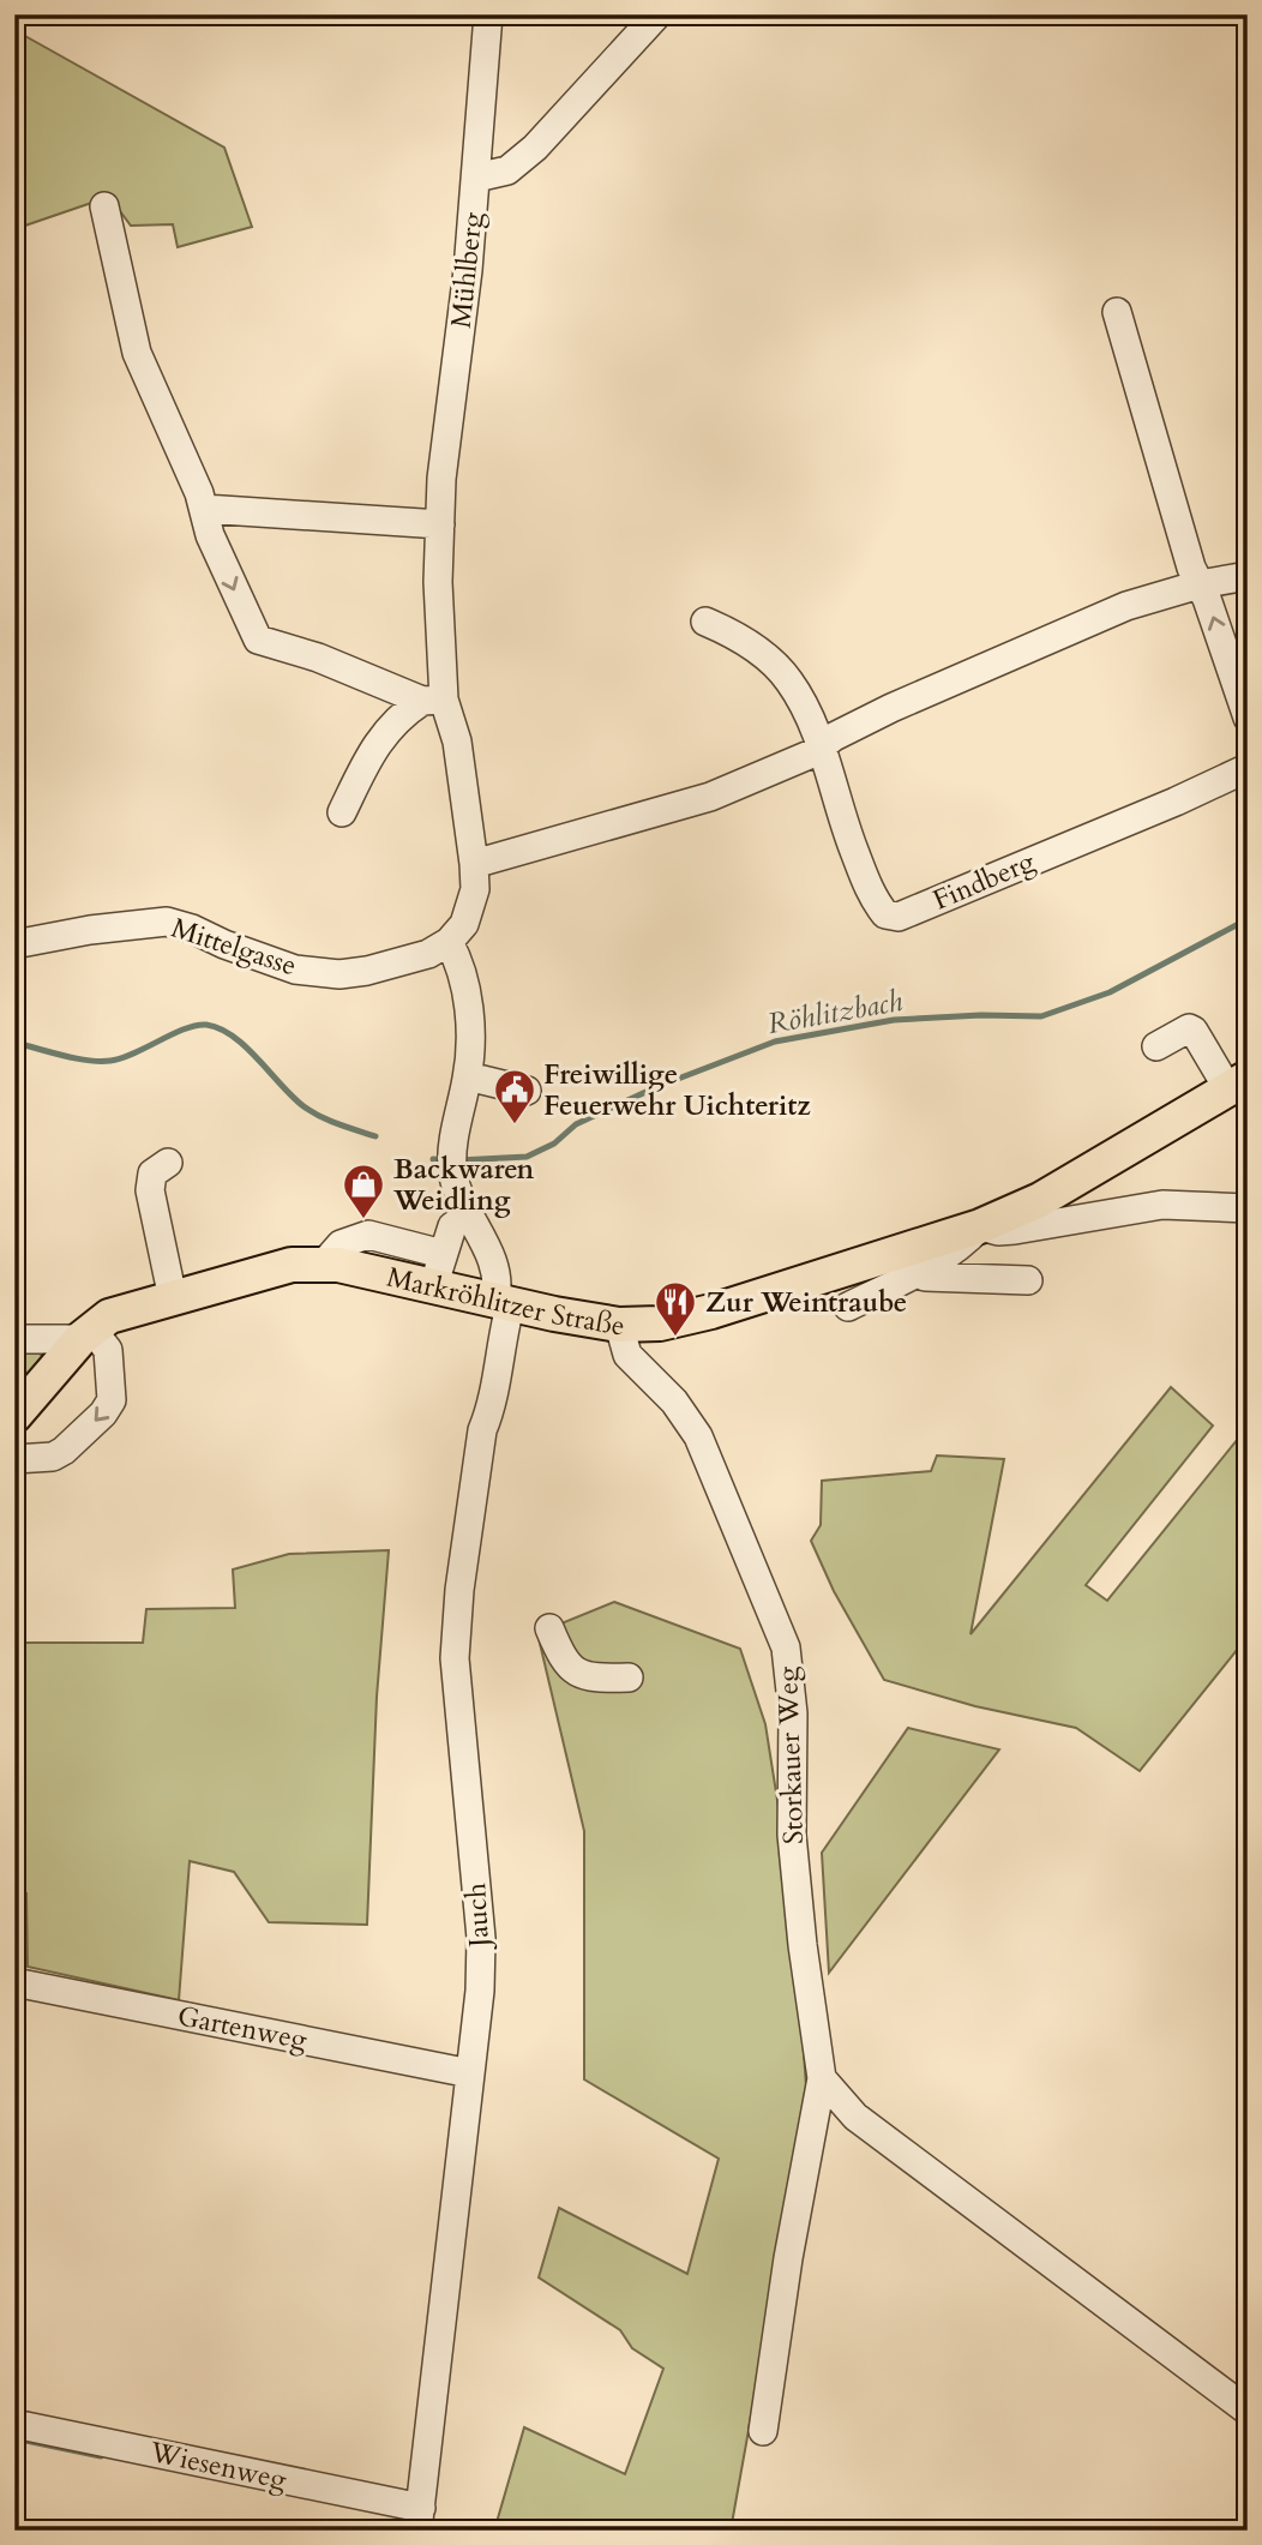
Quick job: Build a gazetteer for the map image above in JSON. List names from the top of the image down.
{
  "streets": {
    "main road": ["Markröhlitzer Straße"],
    "street": [
      "Mühlberg",
      "Findberg",
      "Mittelgasse",
      "Storkauer Weg",
      "Jauch",
      "Gartenweg",
      "Wiesenweg"
    ]
  },
  "crossings": [
    ["Mühlberg", "Mittelgasse"],
    ["Markröhlitzer Straße", "Storkauer Weg"],
    ["Markröhlitzer Straße", "Jauch"],
    ["Jauch", "Gartenweg"],
    ["Jauch", "Wiesenweg"]
  ],
  "water": ["Röhlitzbach"],
  "places": {
    "public building": ["Freiwillige Feuerwehr Uichteritz"],
    "shop": ["Backwaren Weidling"],
    "restaurant": ["Zur Weintraube"]
  }
}
